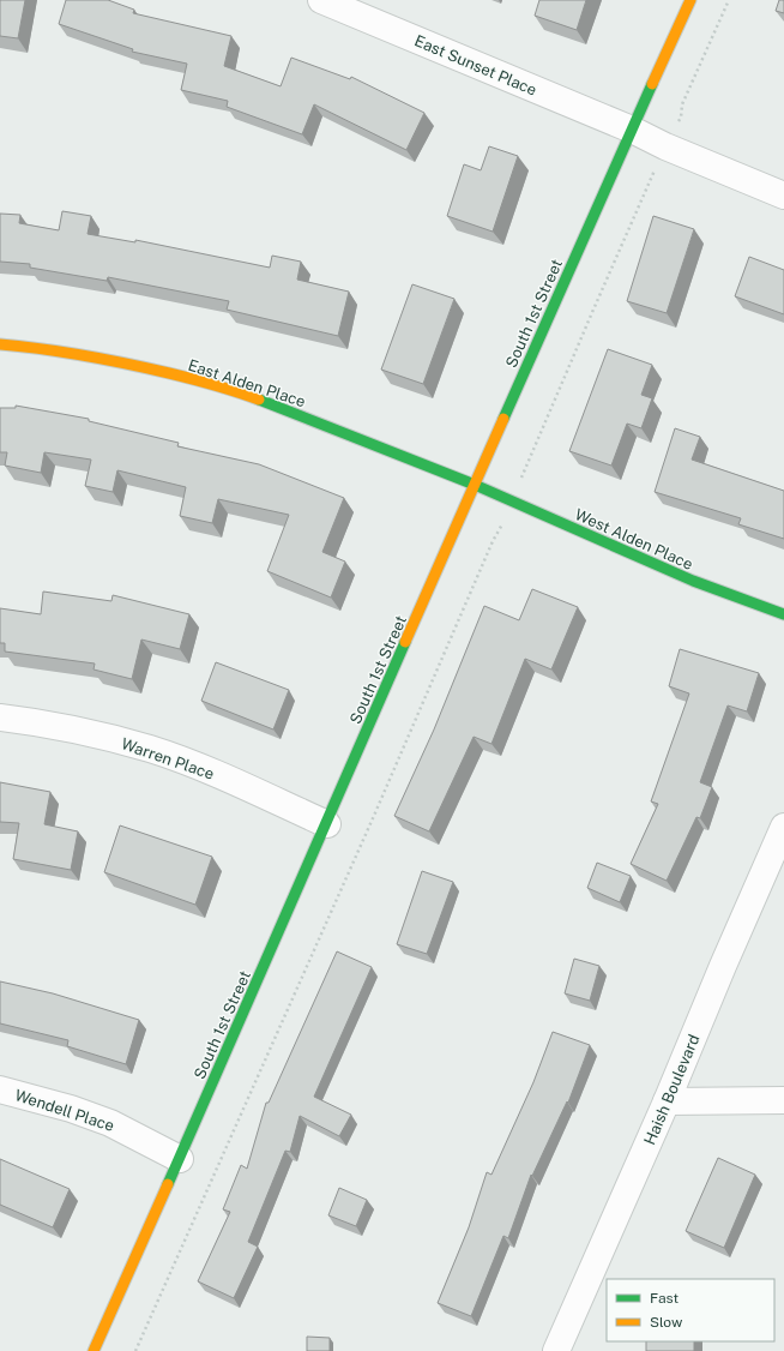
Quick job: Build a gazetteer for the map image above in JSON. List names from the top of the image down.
{
  "streets": {
    "street": [
      "East Sunset Place",
      "South 1st Street",
      "East Alden Place",
      "West Alden Place",
      "Warren Place",
      "Haish Boulevard",
      "Wendell Place"
    ]
  },
  "crossings": [
    ["East Sunset Place", "South 1st Street"],
    ["South 1st Street", "East Alden Place"],
    ["South 1st Street", "West Alden Place"],
    ["South 1st Street", "Warren Place"],
    ["South 1st Street", "Wendell Place"],
    ["East Alden Place", "West Alden Place"]
  ],
  "legend": ["Fast", "Slow"]
}
